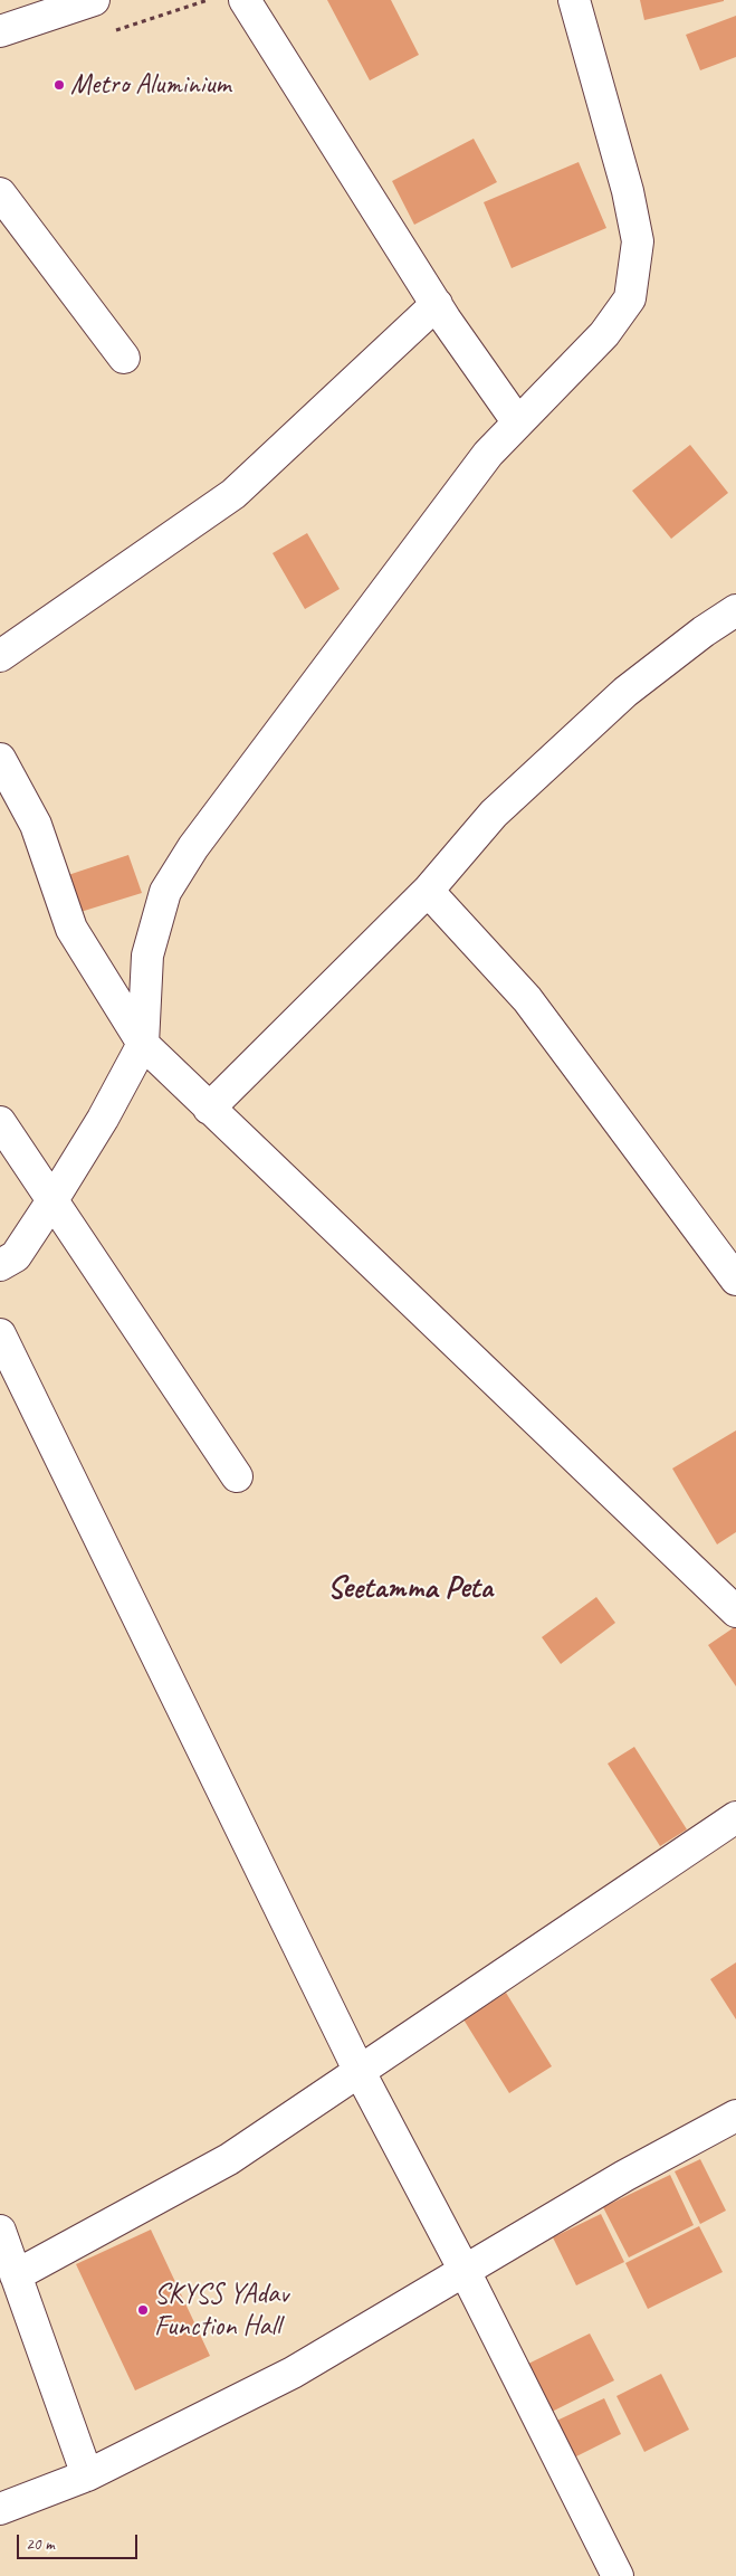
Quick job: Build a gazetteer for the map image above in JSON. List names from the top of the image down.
{
  "districts": ["Seetamma Peta"],
  "places": ["Metro Aluminium", "SKYSS YAdav Function Hall"],
  "scale_bar": "20 m"
}
